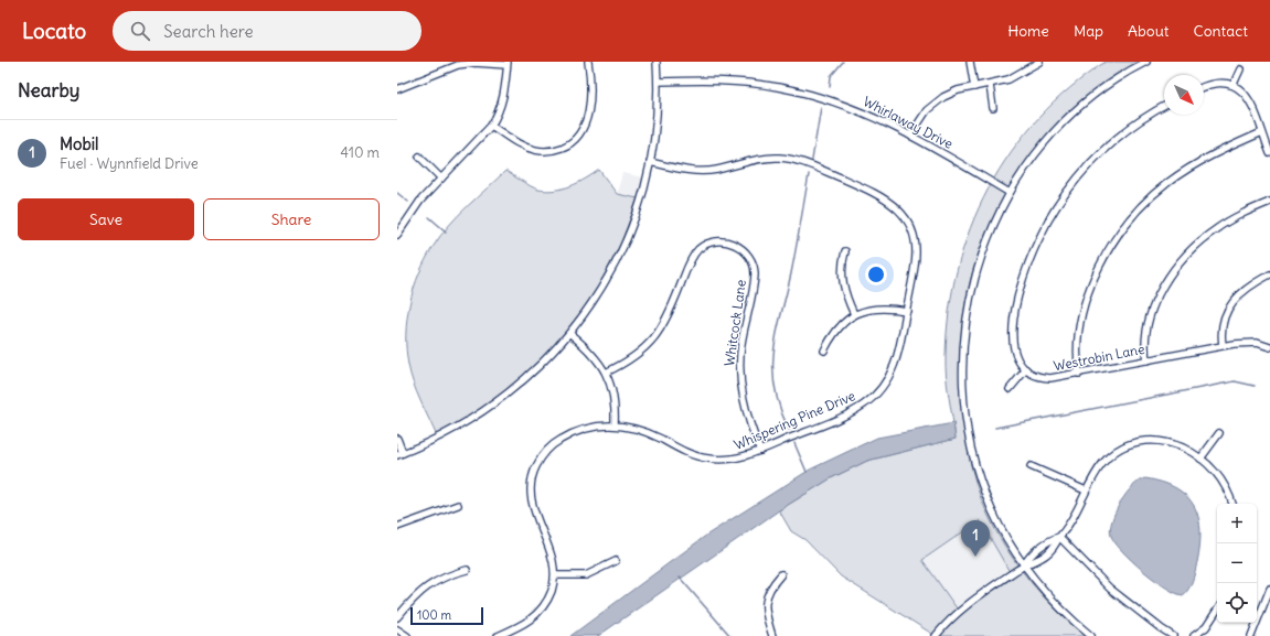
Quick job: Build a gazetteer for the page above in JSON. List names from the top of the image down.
{
  "streets": {
    "street": [
      "Whirlaway Drive",
      "Whitcock Lane",
      "Westrobin Lane",
      "Whispering Pine Drive"
    ]
  },
  "crossings": [
    ["Whitcock Lane", "Whispering Pine Drive"]
  ],
  "scale_bar": "100 m",
  "north": "bottom right",
  "page": {
    "header": "Locato",
    "search": "Search here",
    "nav": [
      "Home",
      "Map",
      "About",
      "Contact"
    ],
    "heading": "Nearby",
    "list": [
      {
        "mark": "1",
        "name": "Mobil",
        "note": "Fuel · Wynnfield Drive",
        "value": "410 m"
      }
    ],
    "buttons": ["Save", "Share"],
    "map_buttons": ["+", "−"],
    "pins": "1",
    "scale": "100 m"
  }
}
